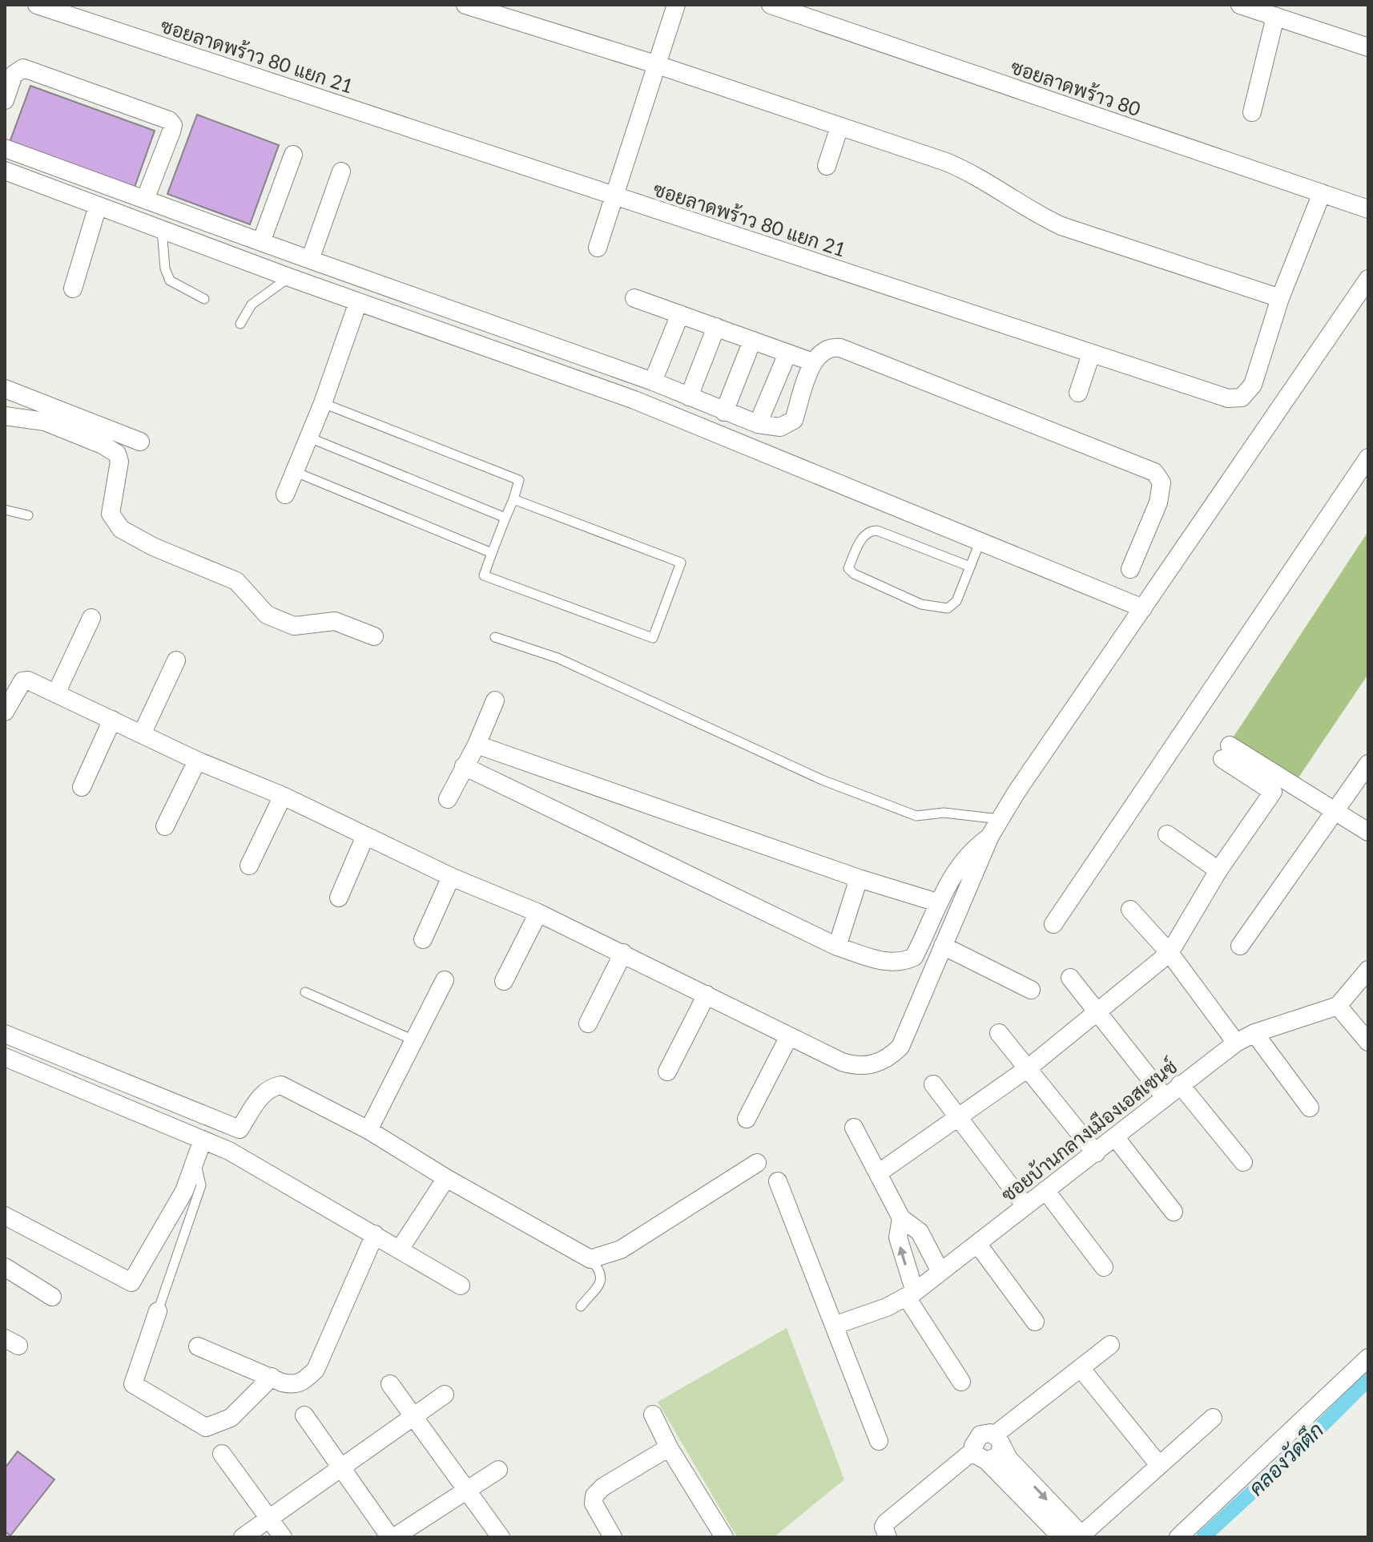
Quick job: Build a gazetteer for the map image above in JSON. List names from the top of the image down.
{
  "streets": {
    "street": ["ซอยลาดพร้าว 80 แยก 21", "ซอยลาดพร้าว 80", "ซอยบ้านกลางเมืองเอสเซนซ์"]
  },
  "crossings": [
    ["ซอยลาดพร้าว 80 แยก 21", "ซอยลาดพร้าว 80"]
  ],
  "water": ["คลองวัดตึก"]
}
